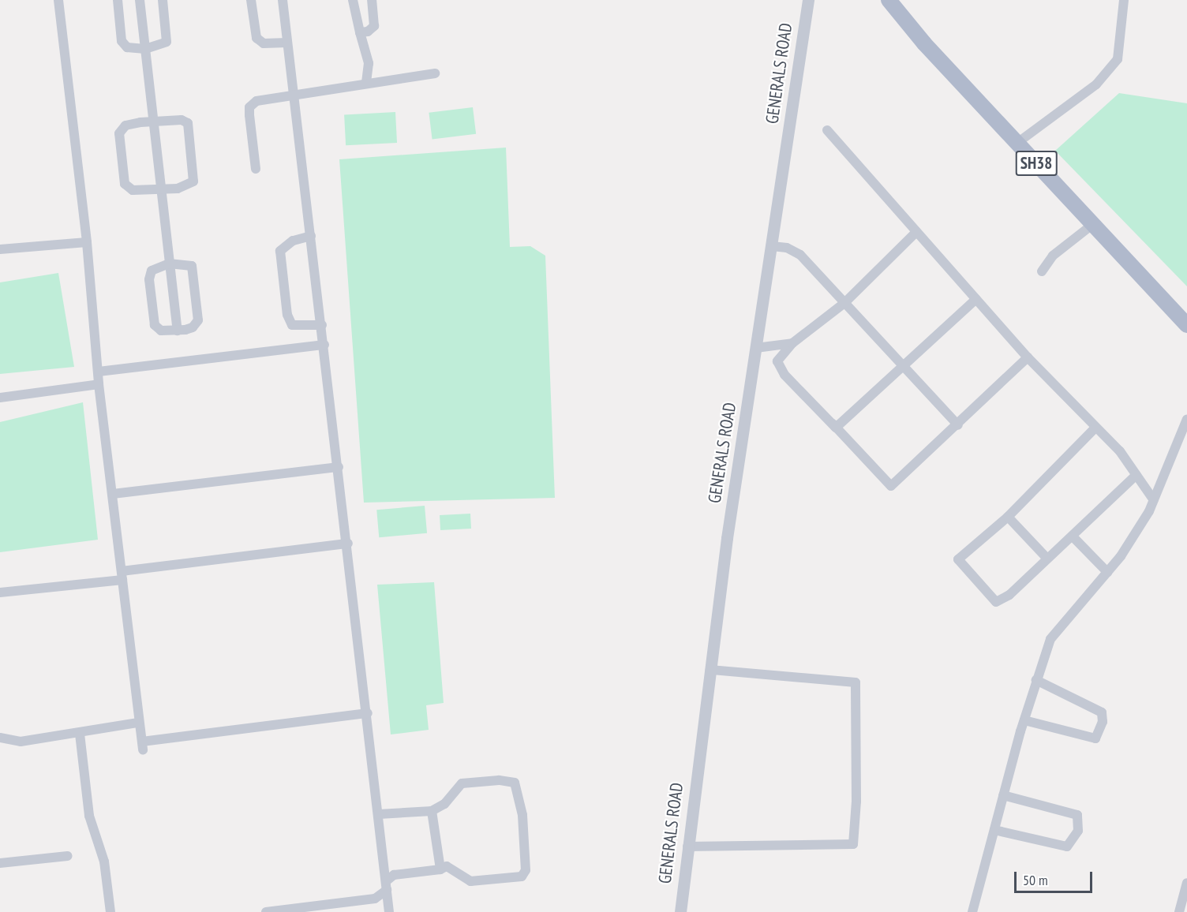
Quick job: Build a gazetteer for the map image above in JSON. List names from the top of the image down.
{
  "streets": {
    "main road": ["SH38"],
    "street": ["GENERALS ROAD"]
  },
  "scale_bar": "50 m"
}
